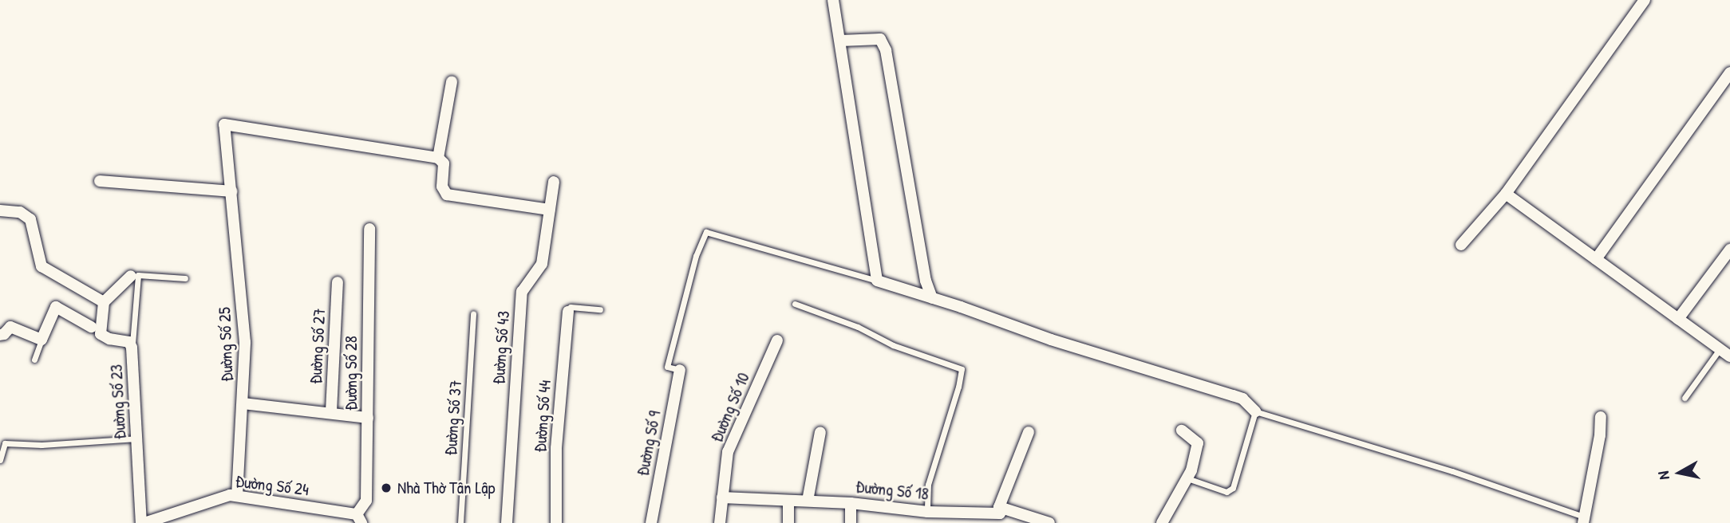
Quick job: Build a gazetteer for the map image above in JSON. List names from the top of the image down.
{
  "streets": {
    "street": [
      "Đường Số 25",
      "Đường Số 27",
      "Đường Số 43",
      "Đường Số 28",
      "Đường Số 23",
      "Đường Số 10",
      "Đường Số 44",
      "Đường Số 9",
      "Đường Số 24",
      "Đường Số 18"
    ],
    "lane": ["Đường Số 37"]
  },
  "crossings": [
    ["Đường Số 25", "Đường Số 24"],
    ["Đường Số 28", "Đường Số 24"],
    ["Đường Số 23", "Đường Số 24"],
    ["Đường Số 10", "Đường Số 18"]
  ],
  "places": ["Nhà Thờ Tân Lập"],
  "north": "left"
}
